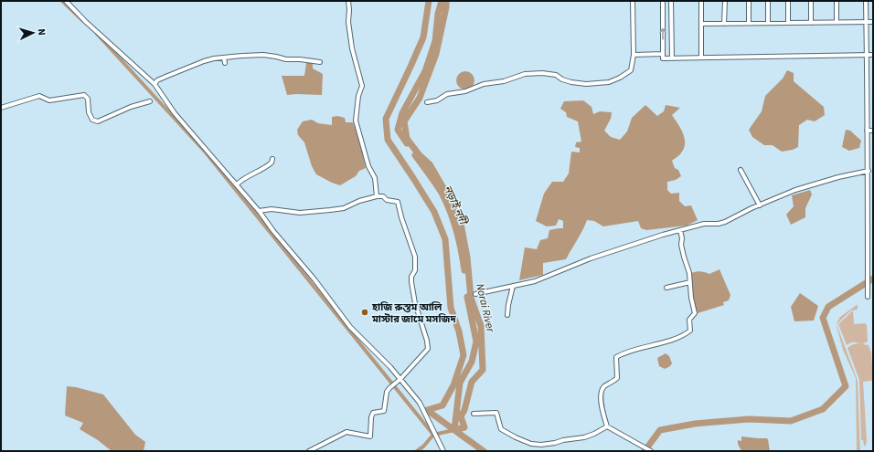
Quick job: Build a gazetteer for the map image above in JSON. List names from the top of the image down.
{
  "water": ["নড়াই নদী", "Norai River"],
  "places": ["হাজি রুস্তম আলি মাস্টার জামে মসজিদ"],
  "north": "right"
}
